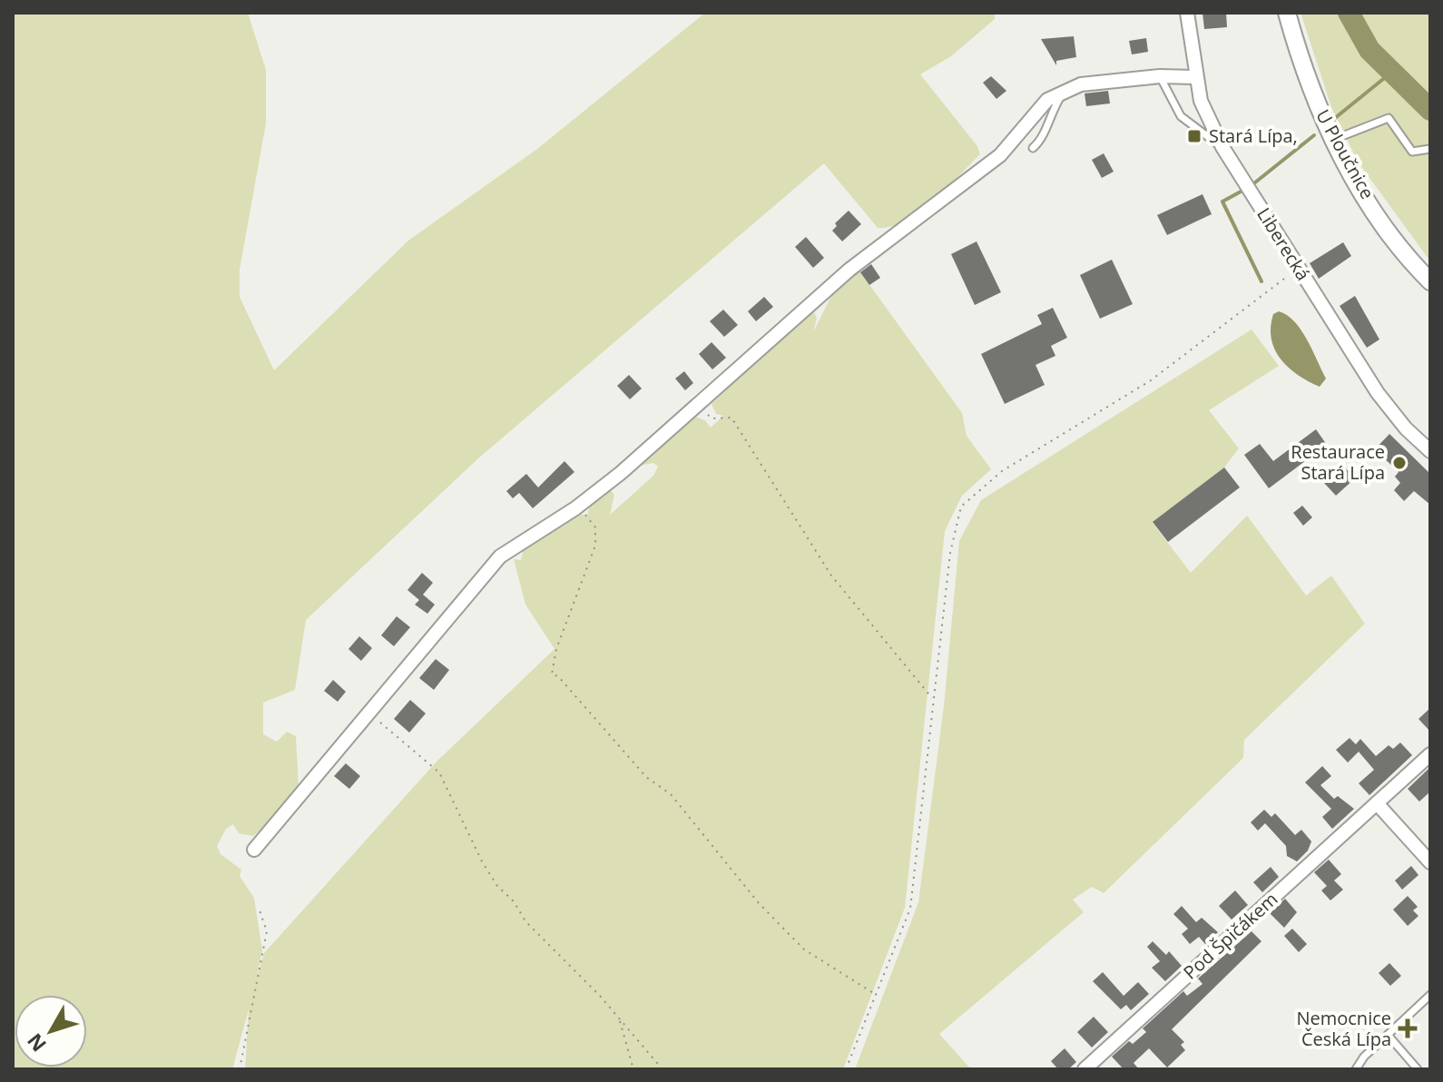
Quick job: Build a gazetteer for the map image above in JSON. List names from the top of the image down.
{
  "streets": {
    "main road": ["U Ploučnice"],
    "street": ["Liberecká", "Pod Špičákem"]
  },
  "places": {
    "transit": ["Stará Lípa,"],
    "other": ["Restaurace Stará Lípa"],
    "health": ["Nemocnice Česká Lípa"]
  },
  "north": "bottom left"
}
